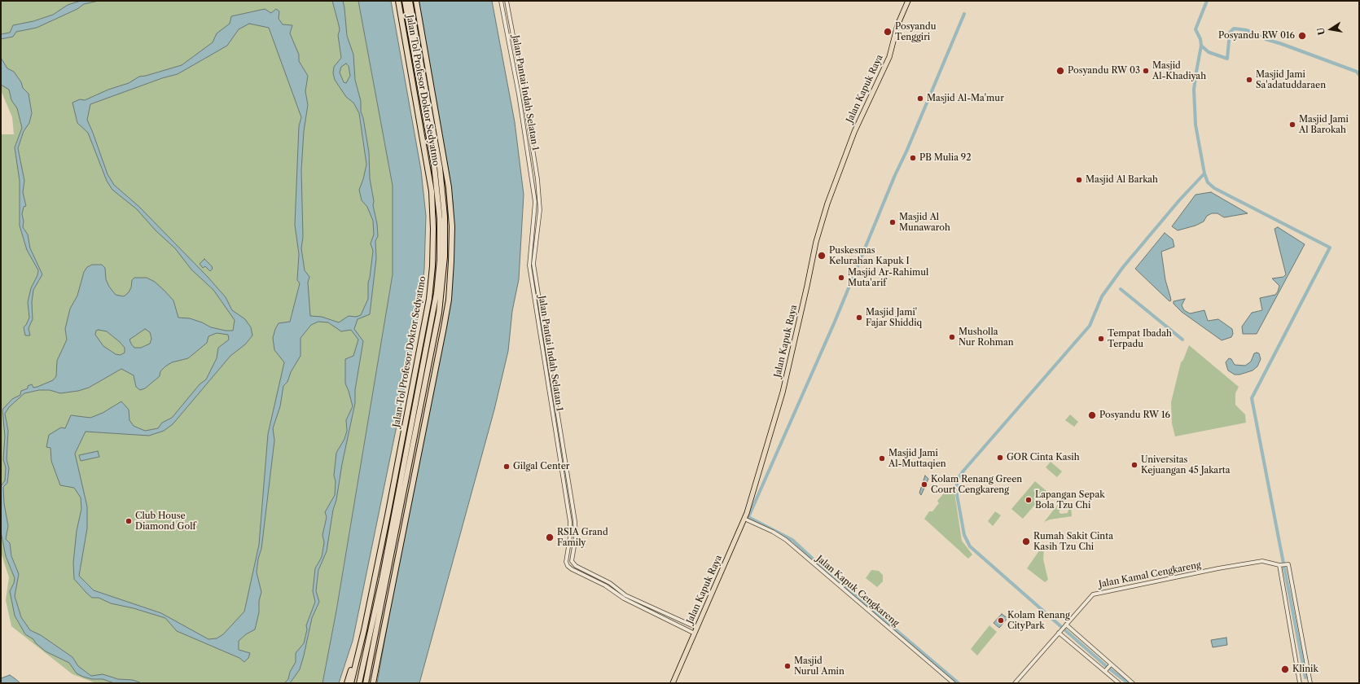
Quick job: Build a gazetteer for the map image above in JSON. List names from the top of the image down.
{
  "streets": {
    "highway": ["Jalan Tol Profesor Doktor Sedyatmo"],
    "main road": ["Jalan Kapuk Raya"],
    "street": ["Jalan Pantai Indah Selatan 1", "Jalan Kamal Cengkareng", "Jalan Kapuk Cengkareng"]
  },
  "crossings": [
    ["Jalan Kapuk Raya", "Jalan Pantai Indah Selatan 1"],
    ["Jalan Kapuk Raya", "Jalan Kapuk Cengkareng"]
  ],
  "places": [
    "Posyandu Tenggiri",
    "Posyandu RW 016",
    "Posyandu RW 03",
    "Masjid Al-Khadiyah",
    "Masjid Jami Sa'adatuddaraen",
    "Masjid Al-Ma'mur",
    "Masjid Jami Al Barokah",
    "PB Mulia 92",
    "Masjid Al Barkah",
    "Masjid Al Munawaroh",
    "Puskesmas Kelurahan Kapuk I",
    "Masjid Ar-Rahimul Muta'arif",
    "Masjid Jami' Fajar Shiddiq",
    "Musholla Nur Rohman",
    "Tempat Ibadah Terpadu",
    "Posyandu RW 16",
    "GOR Cinta Kasih",
    "Masjid Jami Al-Muttaqien",
    "Universitas Kejuangan 45 Jakarta",
    "Gilgal Center",
    "Kolam Renang Green Court Cengkareng",
    "Lapangan Sepak Bola Tzu Chi",
    "Club House Diamond Golf",
    "RSIA Grand Family",
    "Rumah Sakit Cinta Kasih Tzu Chi",
    "Kolam Renang CityPark",
    "Masjid Nurul Amin",
    "Klinik"
  ],
  "north": "left"
}
